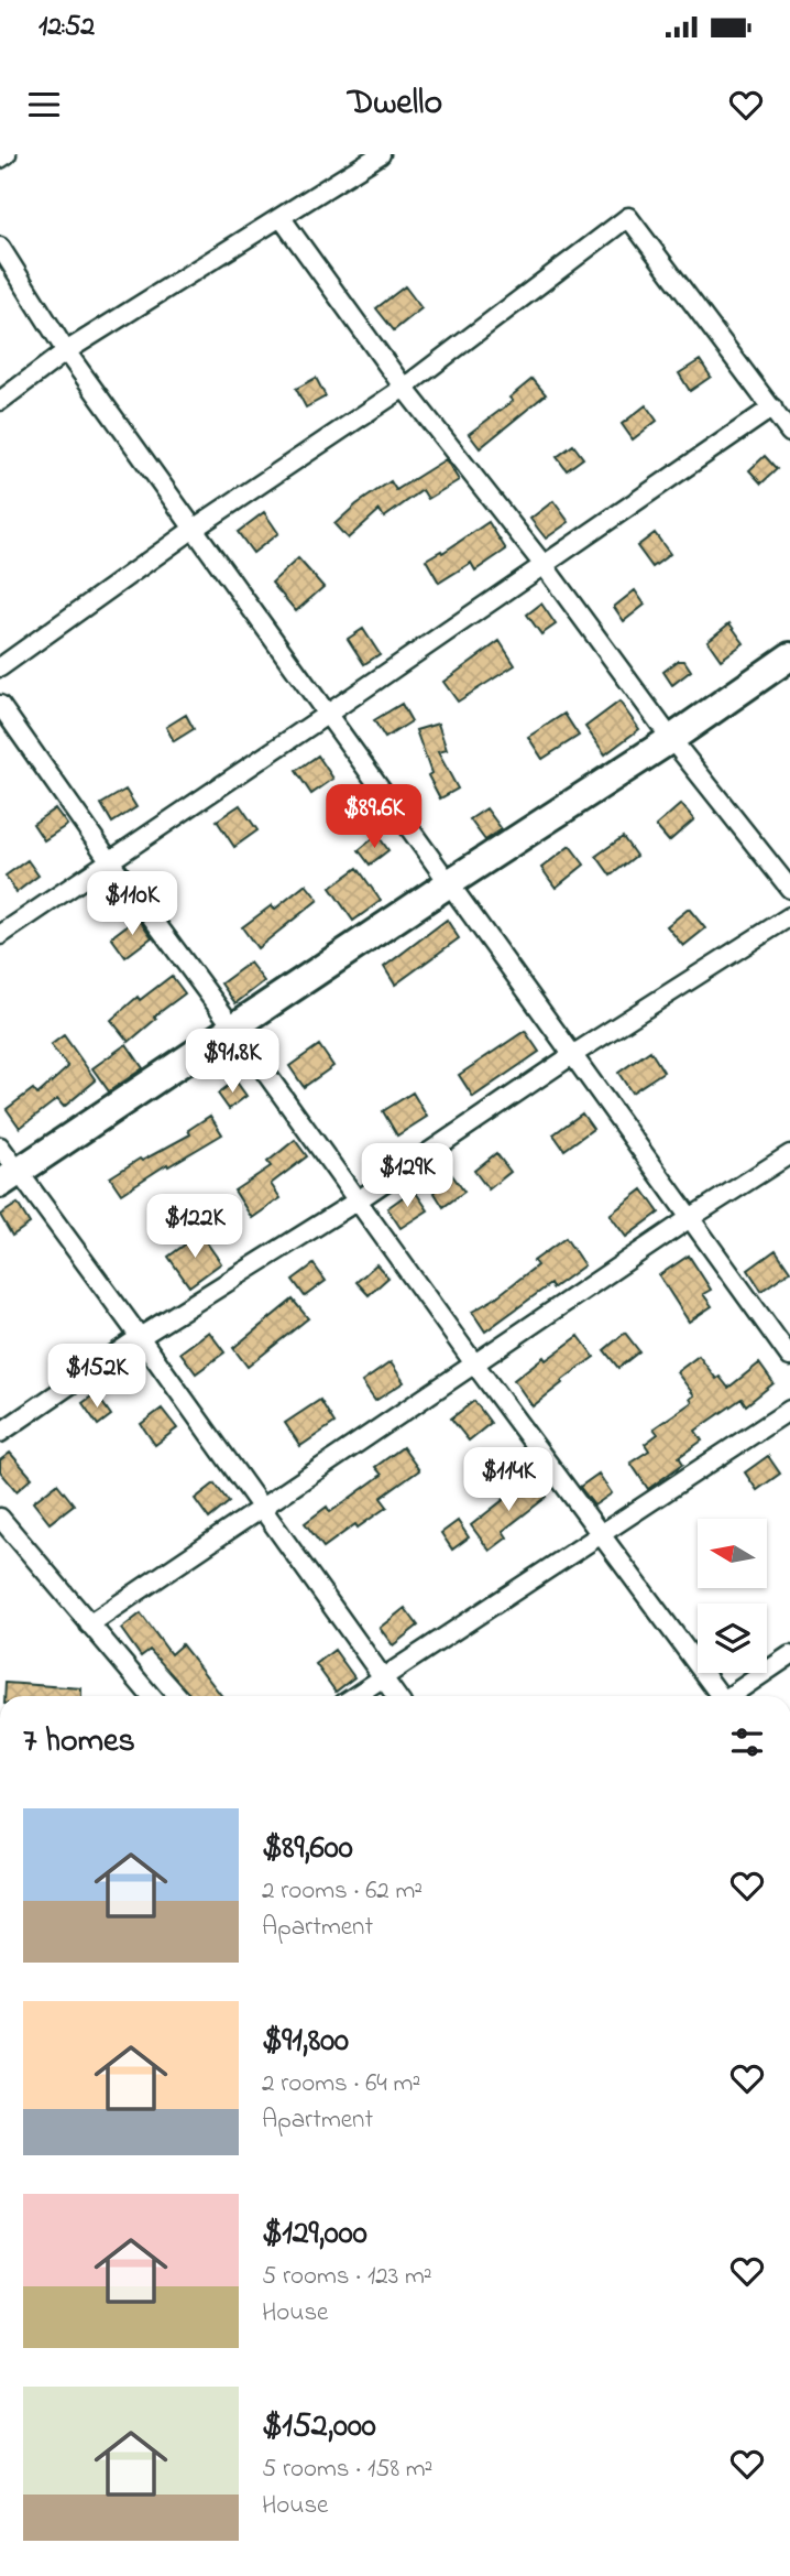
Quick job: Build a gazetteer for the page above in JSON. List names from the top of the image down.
{
  "north": "left",
  "page": {
    "status": "12:52",
    "header": "Dwello",
    "price": [
      "$89.6K",
      "$110K",
      "$91.8K",
      "$129K",
      "$122K",
      "$152K",
      "$114K"
    ],
    "heading": "7 homes",
    "list": [
      {
        "name": "$89,600",
        "note": "2 rooms · 62 m² · Apartment"
      },
      {
        "name": "$91,800",
        "note": "2 rooms · 64 m² · Apartment"
      },
      {
        "name": "$129,000",
        "note": "5 rooms · 123 m² · House"
      },
      {
        "name": "$152,000",
        "note": "5 rooms · 158 m² · House"
      }
    ]
  }
}
